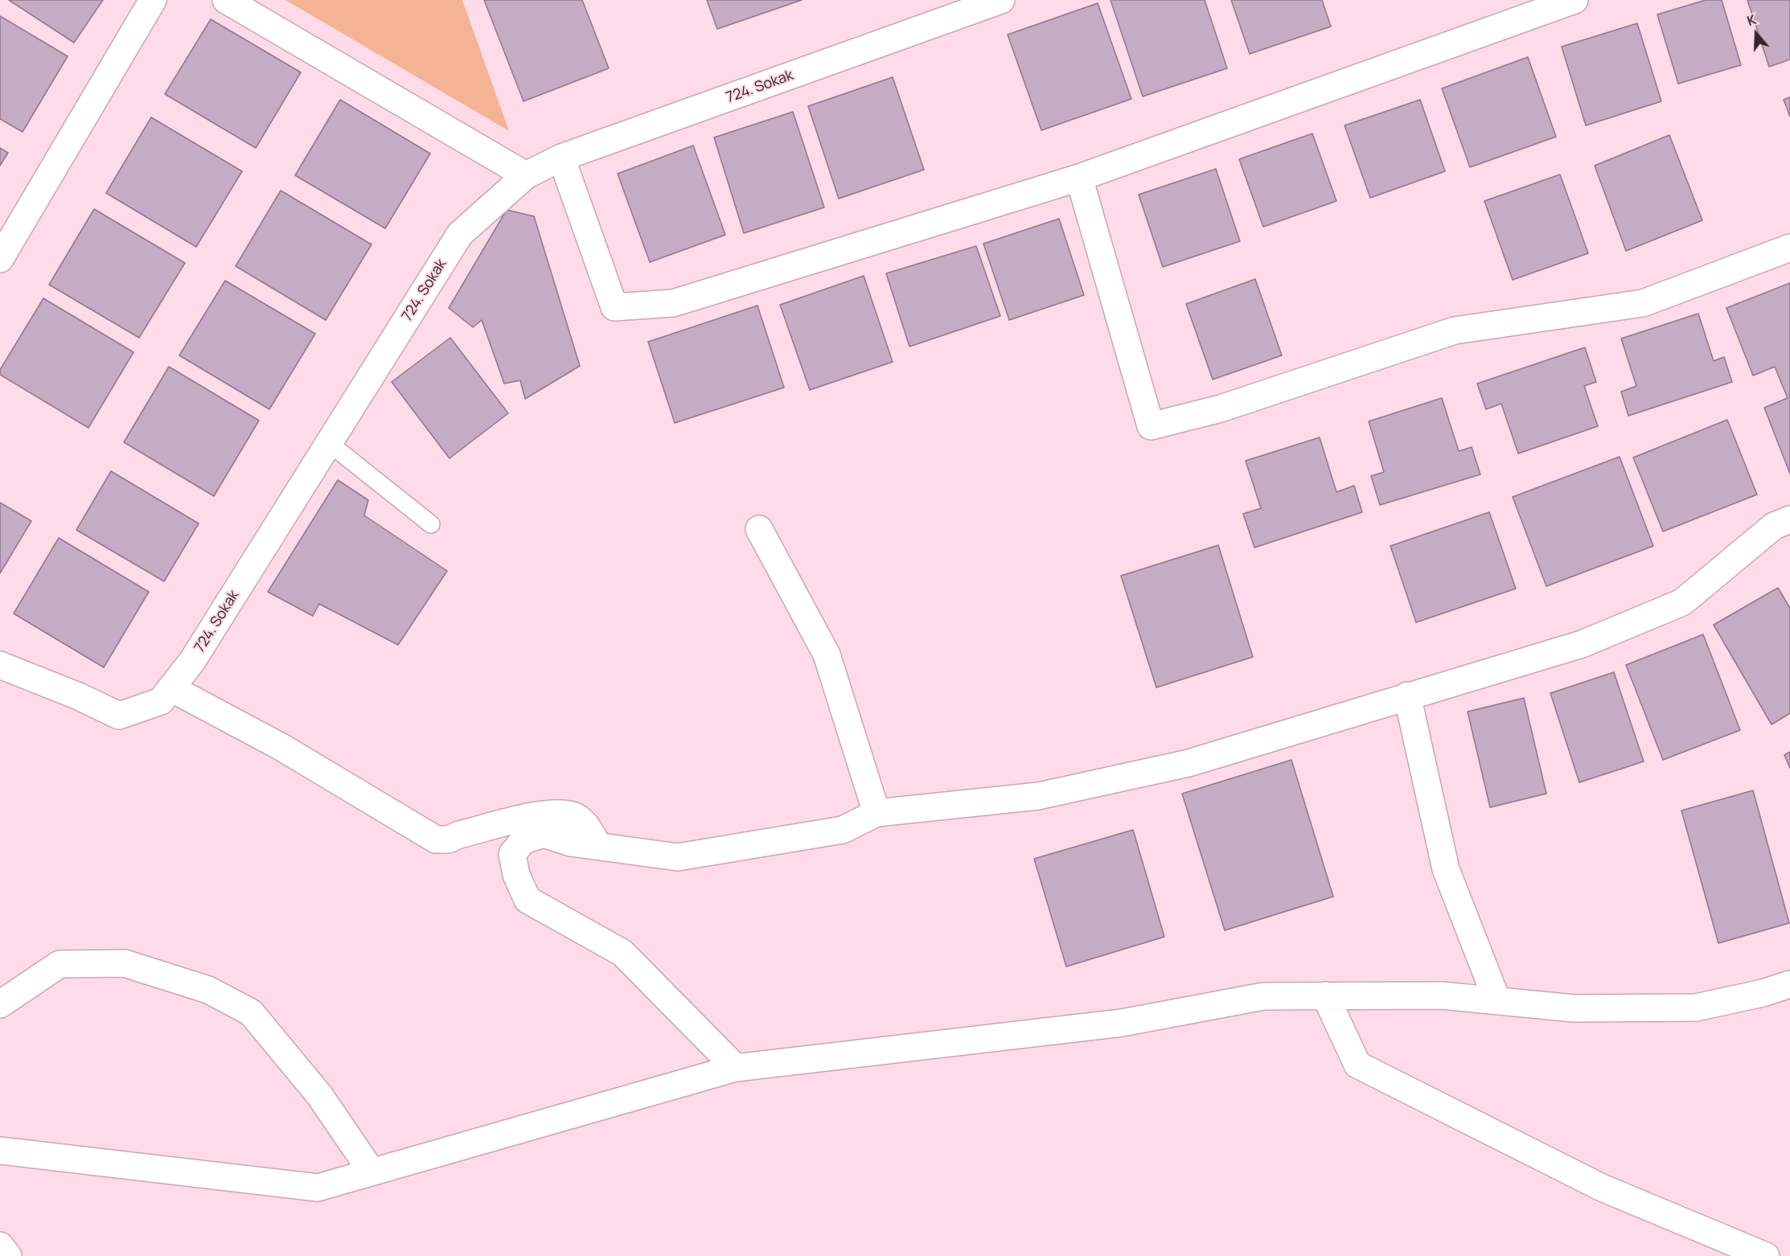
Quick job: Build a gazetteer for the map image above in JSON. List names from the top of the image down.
{
  "streets": {
    "street": ["724. Sokak"]
  },
  "north": "top"
}
